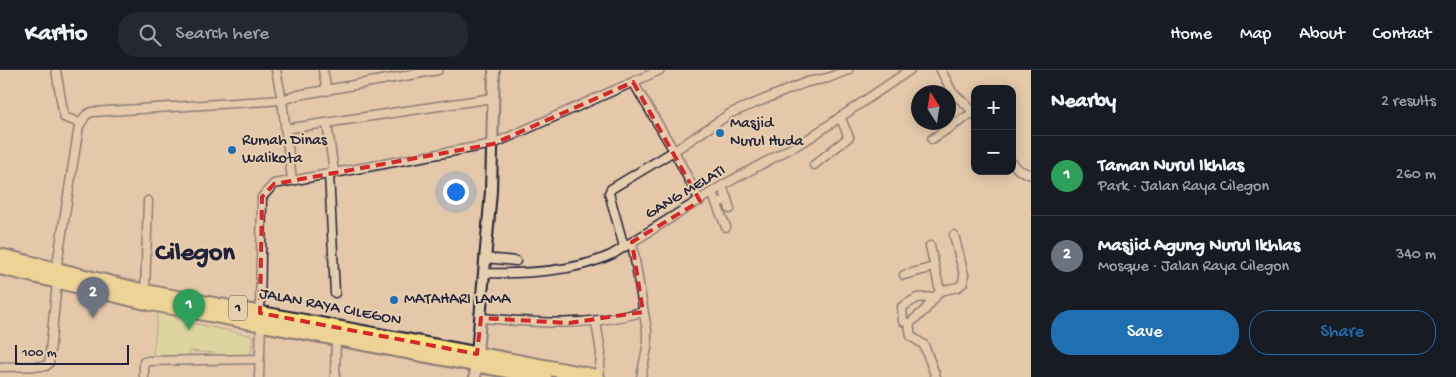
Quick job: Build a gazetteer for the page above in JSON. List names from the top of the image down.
{
  "streets": {
    "highway": ["1", "JALAN RAYA CILEGON"],
    "street": ["GANG MELATI"]
  },
  "crossings": [
    ["1", "JALAN RAYA CILEGON"]
  ],
  "districts": ["Cilegon"],
  "places": ["Masjid Nurul Huda", "Rumah Dinas Walikota", "MATAHARI LAMA"],
  "scale_bar": "100 m",
  "north": "top",
  "page": {
    "header": "Kartio",
    "search": "Search here",
    "nav": [
      "Home",
      "Map",
      "About",
      "Contact"
    ],
    "heading": ["Nearby", "2 results"],
    "map_buttons": ["+", "−"],
    "list": [
      {
        "mark": "1",
        "name": "Taman Nurul Ikhlas",
        "note": "Park · Jalan Raya Cilegon",
        "value": "260 m"
      },
      {
        "mark": "2",
        "name": "Masjid Agung Nurul Ikhlas",
        "note": "Mosque · Jalan Raya Cilegon",
        "value": "340 m"
      }
    ],
    "pins": ["2", "1"],
    "buttons": ["Save", "Share"],
    "scale": "100 m"
  }
}
